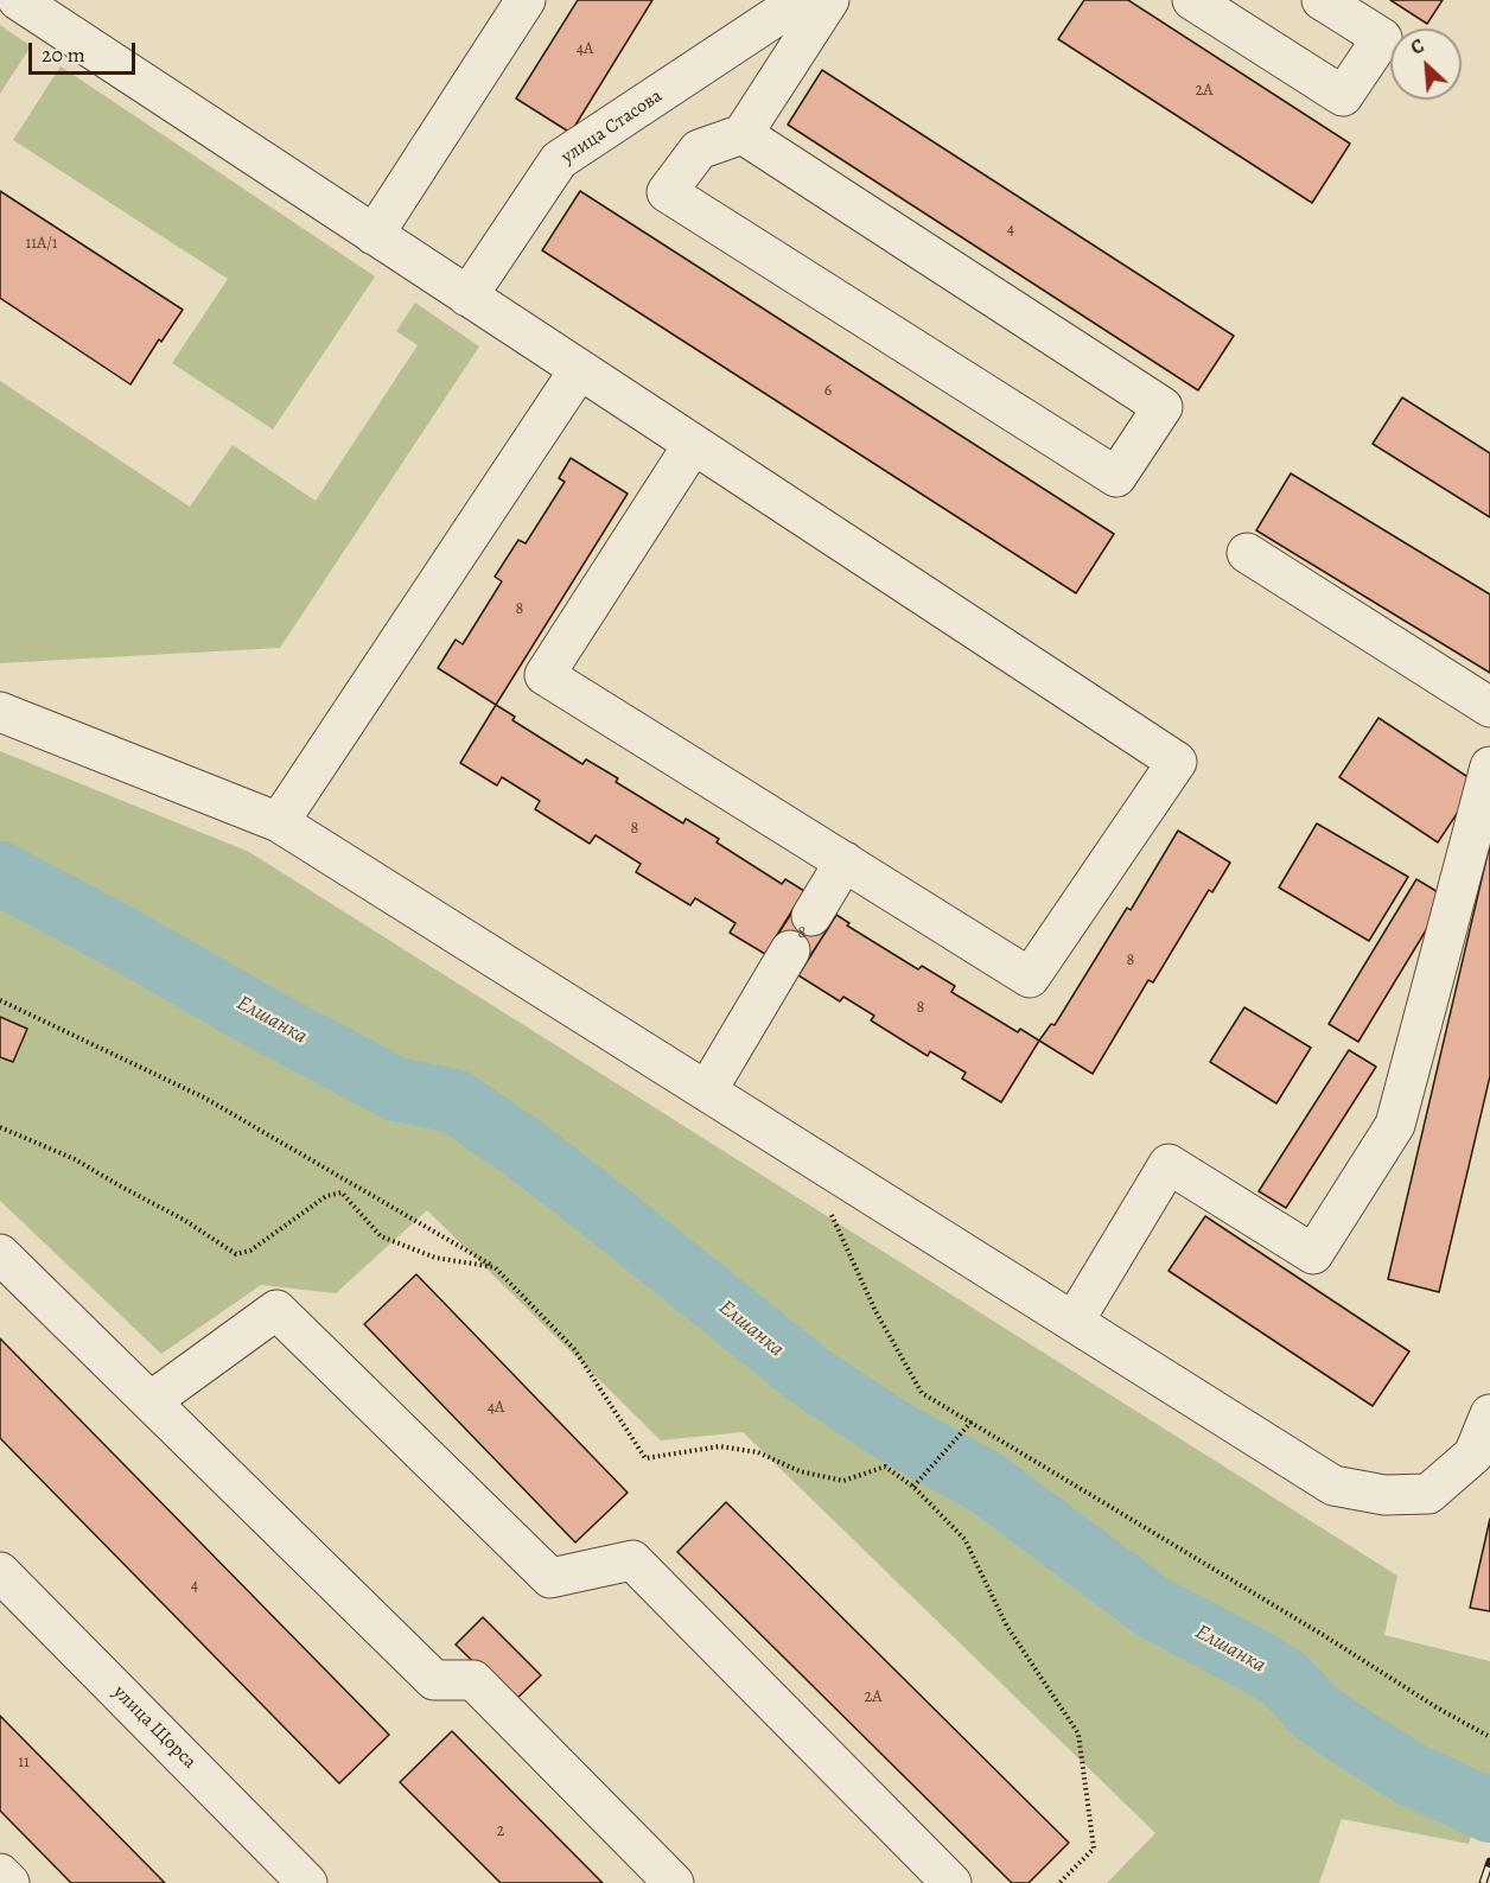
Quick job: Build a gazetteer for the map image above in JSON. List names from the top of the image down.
{
  "streets": {
    "street": ["улица Стасова", "улица Щорса"]
  },
  "water": ["Елшанка"],
  "house_numbers": [
    "4А",
    "2А",
    "4",
    "11А/1",
    "6",
    "8",
    "8",
    "8",
    "8",
    "8",
    "4А",
    "4",
    "2А",
    "11",
    "2"
  ],
  "scale_bar": "20 m",
  "north": "top left"
}
